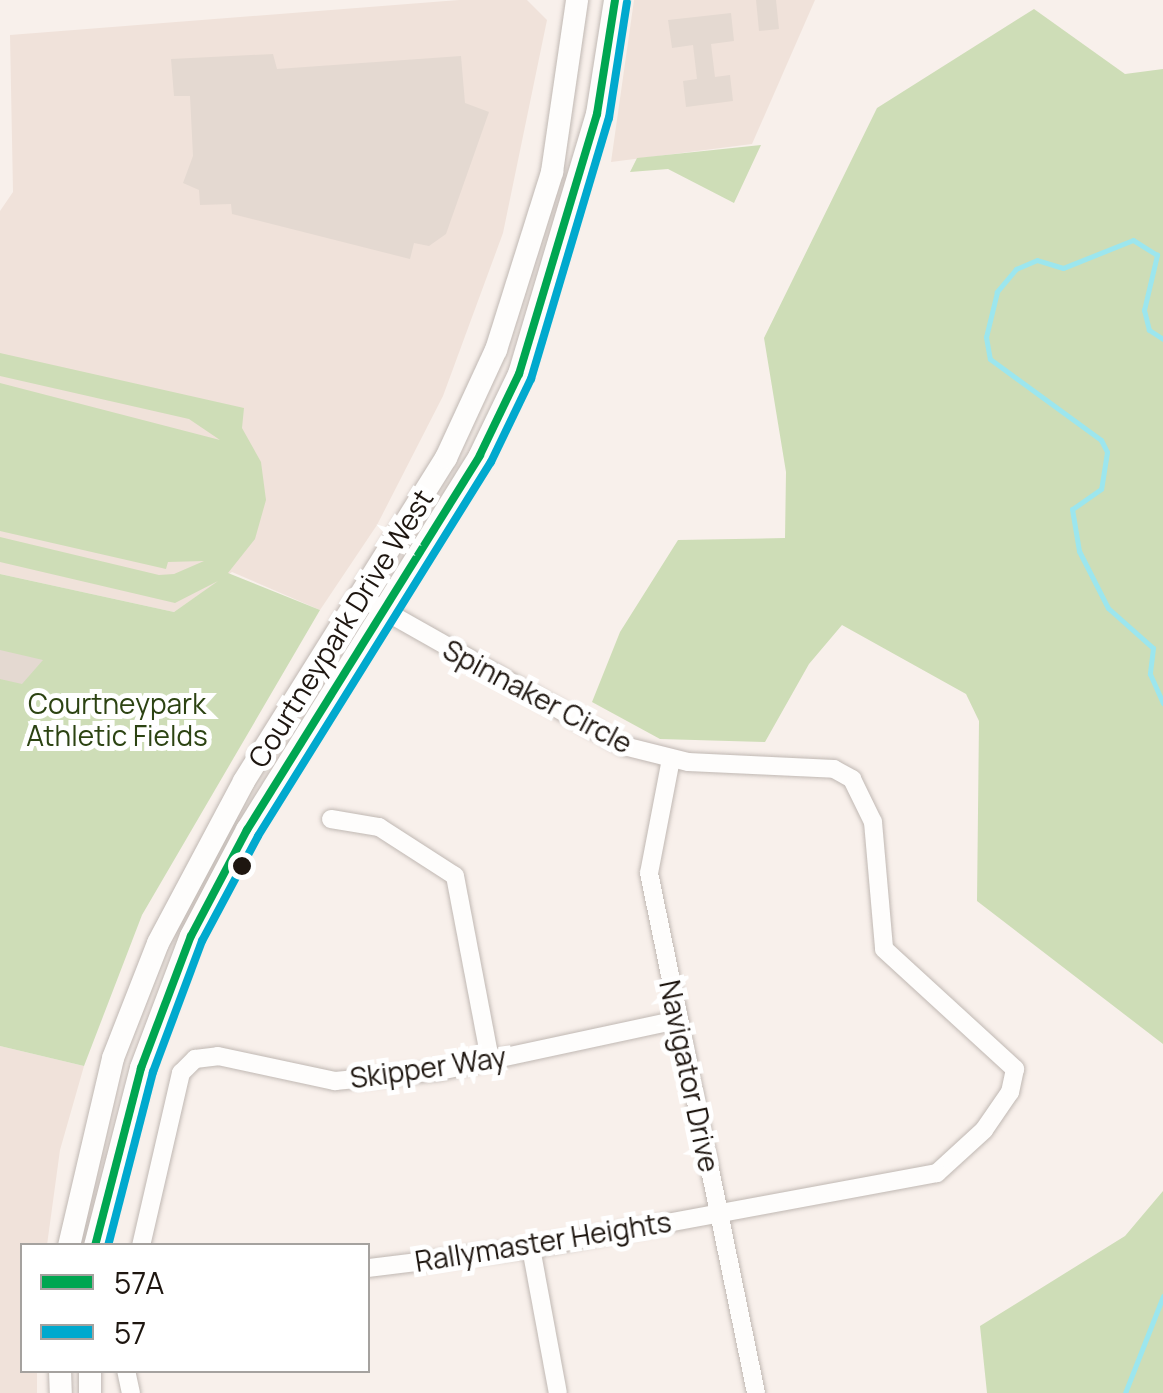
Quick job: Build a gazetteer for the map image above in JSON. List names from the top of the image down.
{
  "streets": {
    "main road": ["Courtneypark Drive West"],
    "street": [
      "Spinnaker Circle",
      "Skipper Way",
      "Navigator Drive",
      "Rallymaster Heights"
    ]
  },
  "crossings": [
    ["Courtneypark Drive West", "Spinnaker Circle"],
    ["Spinnaker Circle", "Navigator Drive"],
    ["Spinnaker Circle", "Rallymaster Heights"],
    ["Skipper Way", "Navigator Drive"],
    ["Navigator Drive", "Rallymaster Heights"]
  ],
  "parks": ["Courtneypark Athletic Fields"],
  "lines": ["transit line 57A", "transit line 57"],
  "legend": ["57A", "57"]
}
